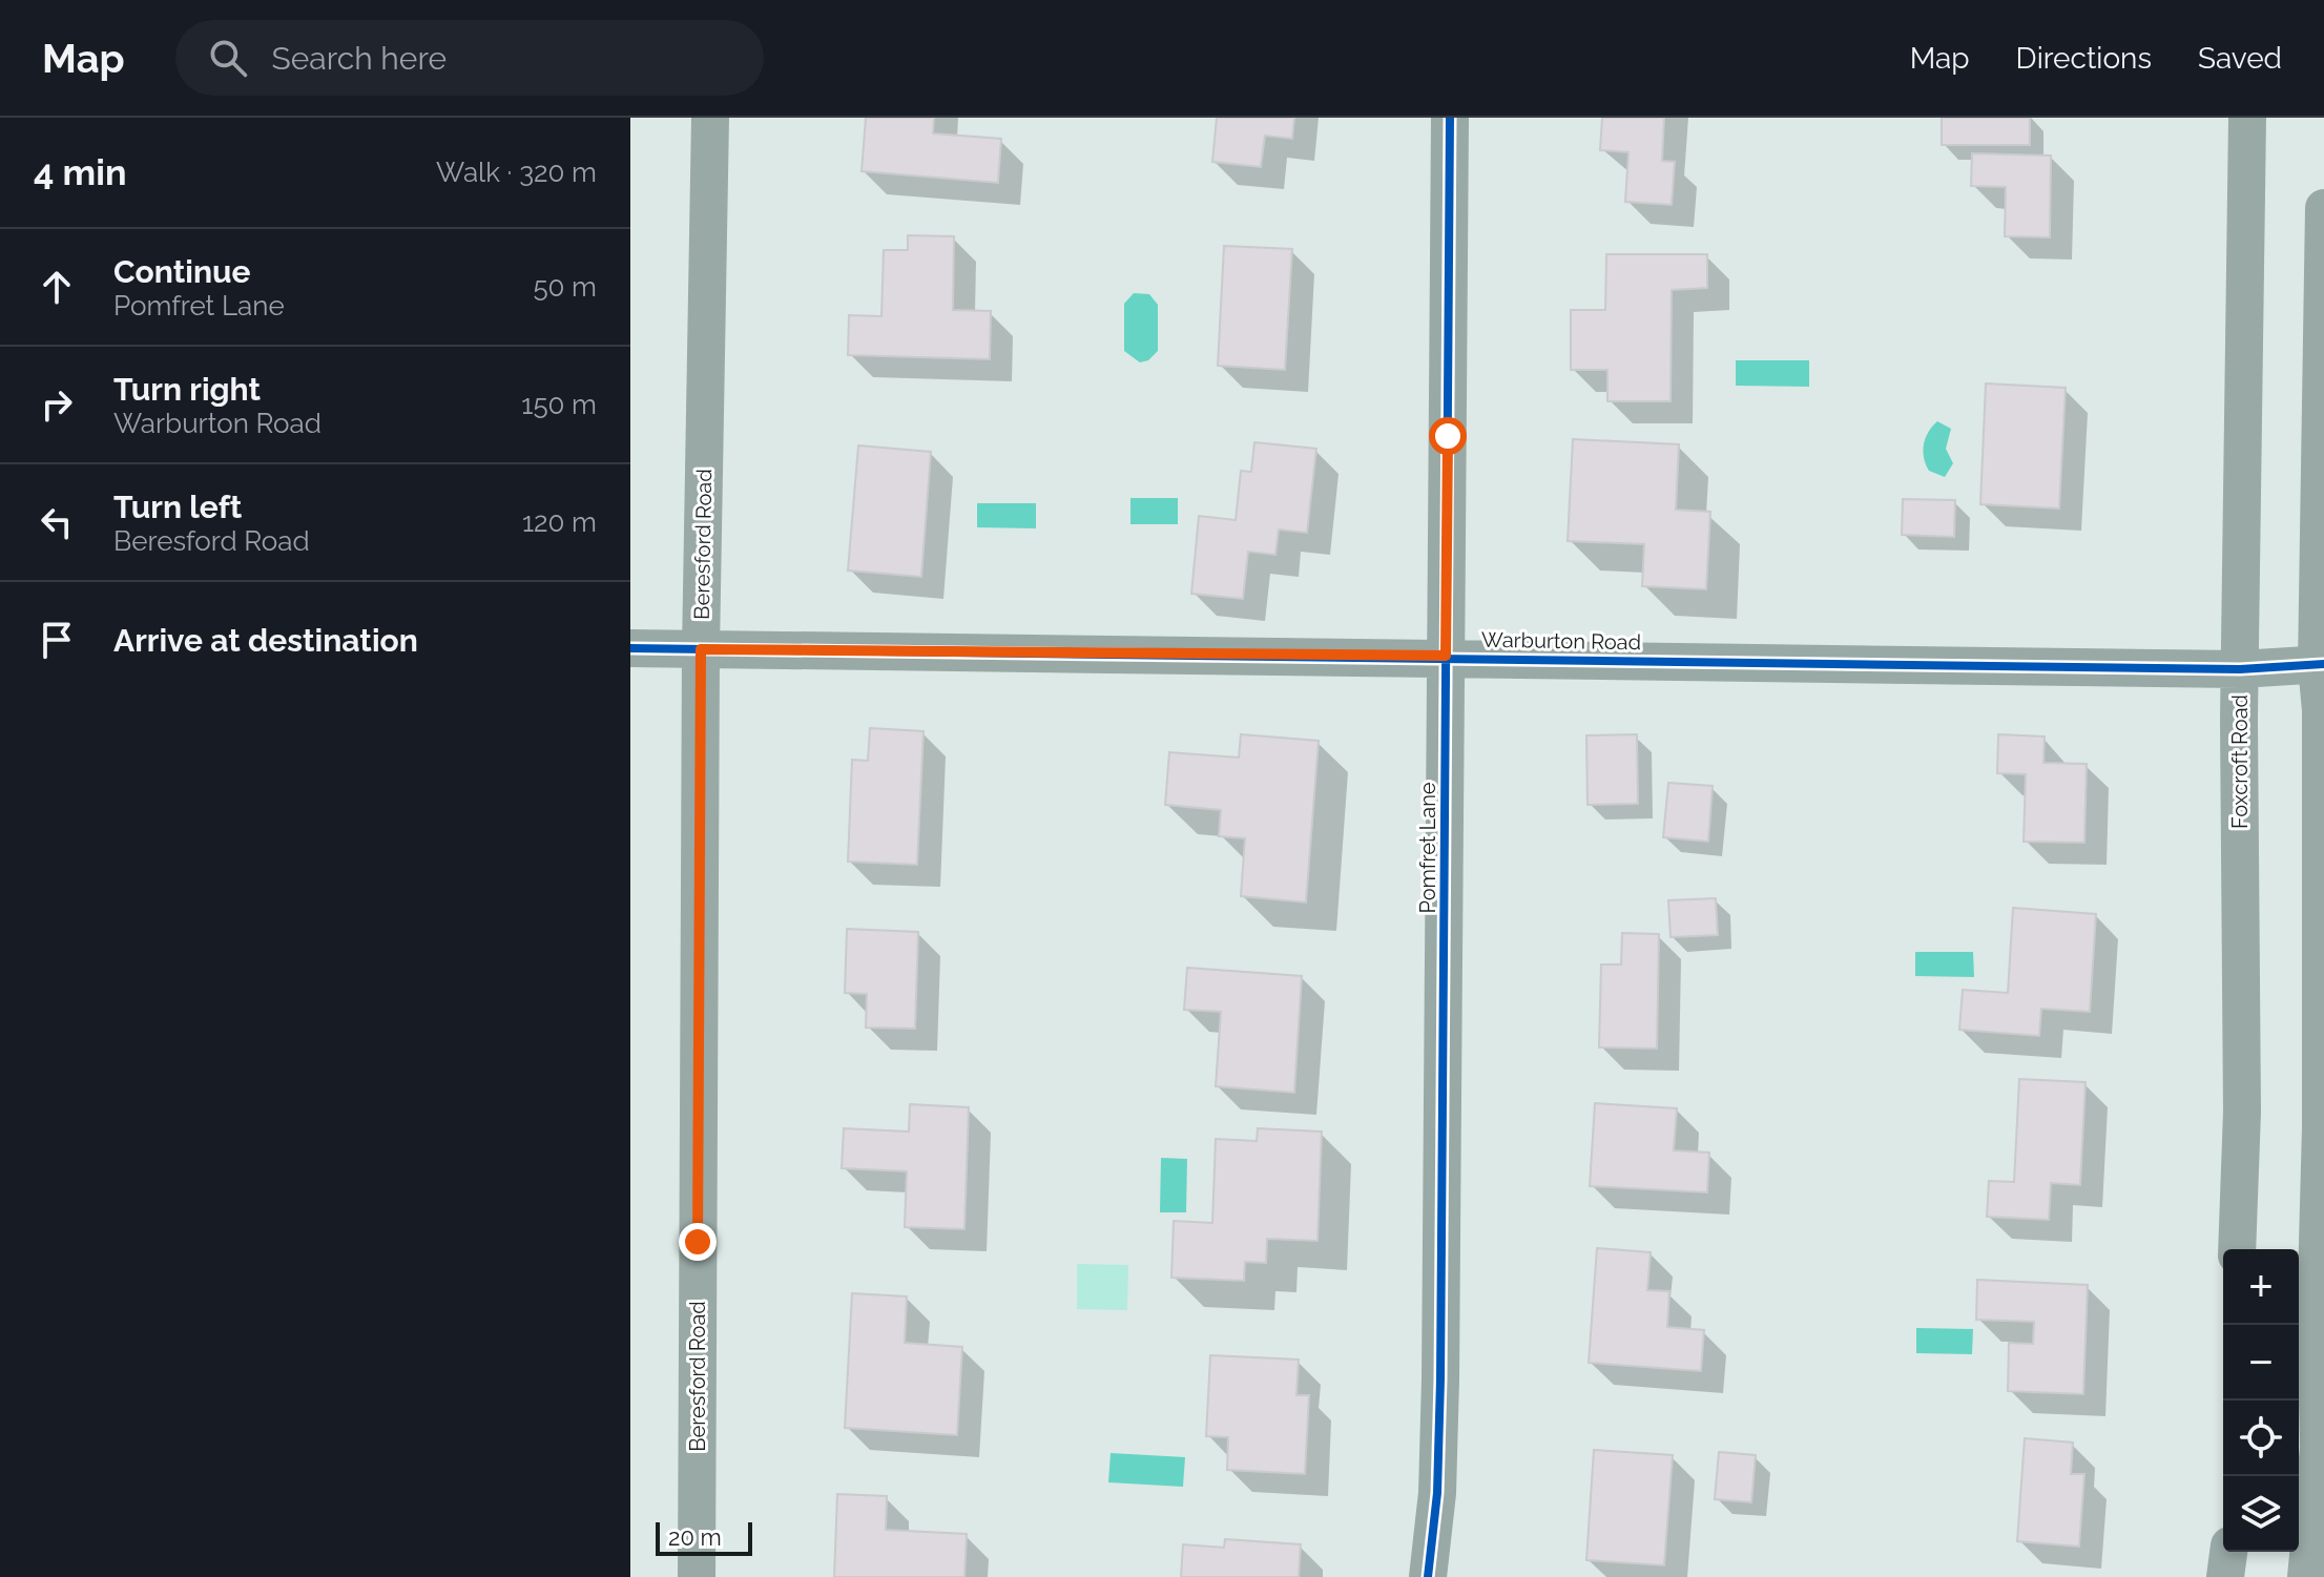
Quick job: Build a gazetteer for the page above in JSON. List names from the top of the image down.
{
  "streets": {
    "street": [
      "Beresford Road",
      "Warburton Road",
      "Foxcroft Road",
      "Pomfret Lane"
    ]
  },
  "crossings": [
    ["Beresford Road", "Warburton Road"],
    ["Warburton Road", "Foxcroft Road"],
    ["Warburton Road", "Pomfret Lane"]
  ],
  "scale_bar": "20 m",
  "page": {
    "header": "Map",
    "search": "Search here",
    "nav": ["Map", "Directions", "Saved"],
    "heading": ["4 min", "Walk · 320 m"],
    "list": [
      ["Continue", "Pomfret Lane", "50 m"],
      ["Turn right", "Warburton Road", "150 m"],
      ["Turn left", "Beresford Road", "120 m"],
      "Arrive at destination"
    ],
    "map_buttons": ["+", "−"],
    "scale": "20 m"
  }
}
